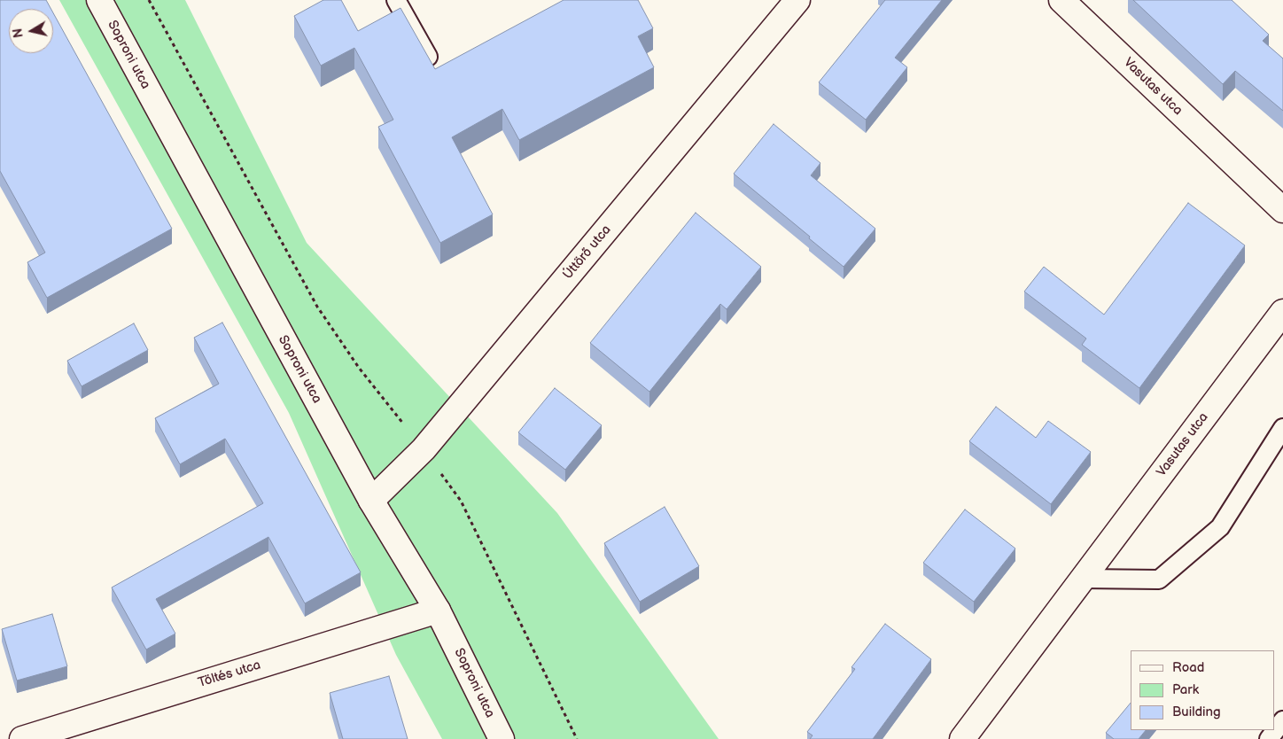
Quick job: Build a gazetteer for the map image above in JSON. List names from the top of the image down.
{
  "streets": {
    "street": [
      "Soproni utca",
      "Vasutas utca",
      "Úttörő utca",
      "Töltés utca"
    ]
  },
  "crossings": [
    ["Soproni utca", "Úttörő utca"],
    ["Soproni utca", "Töltés utca"]
  ],
  "legend": ["Road", "Park", "Building"],
  "north": "left"
}
